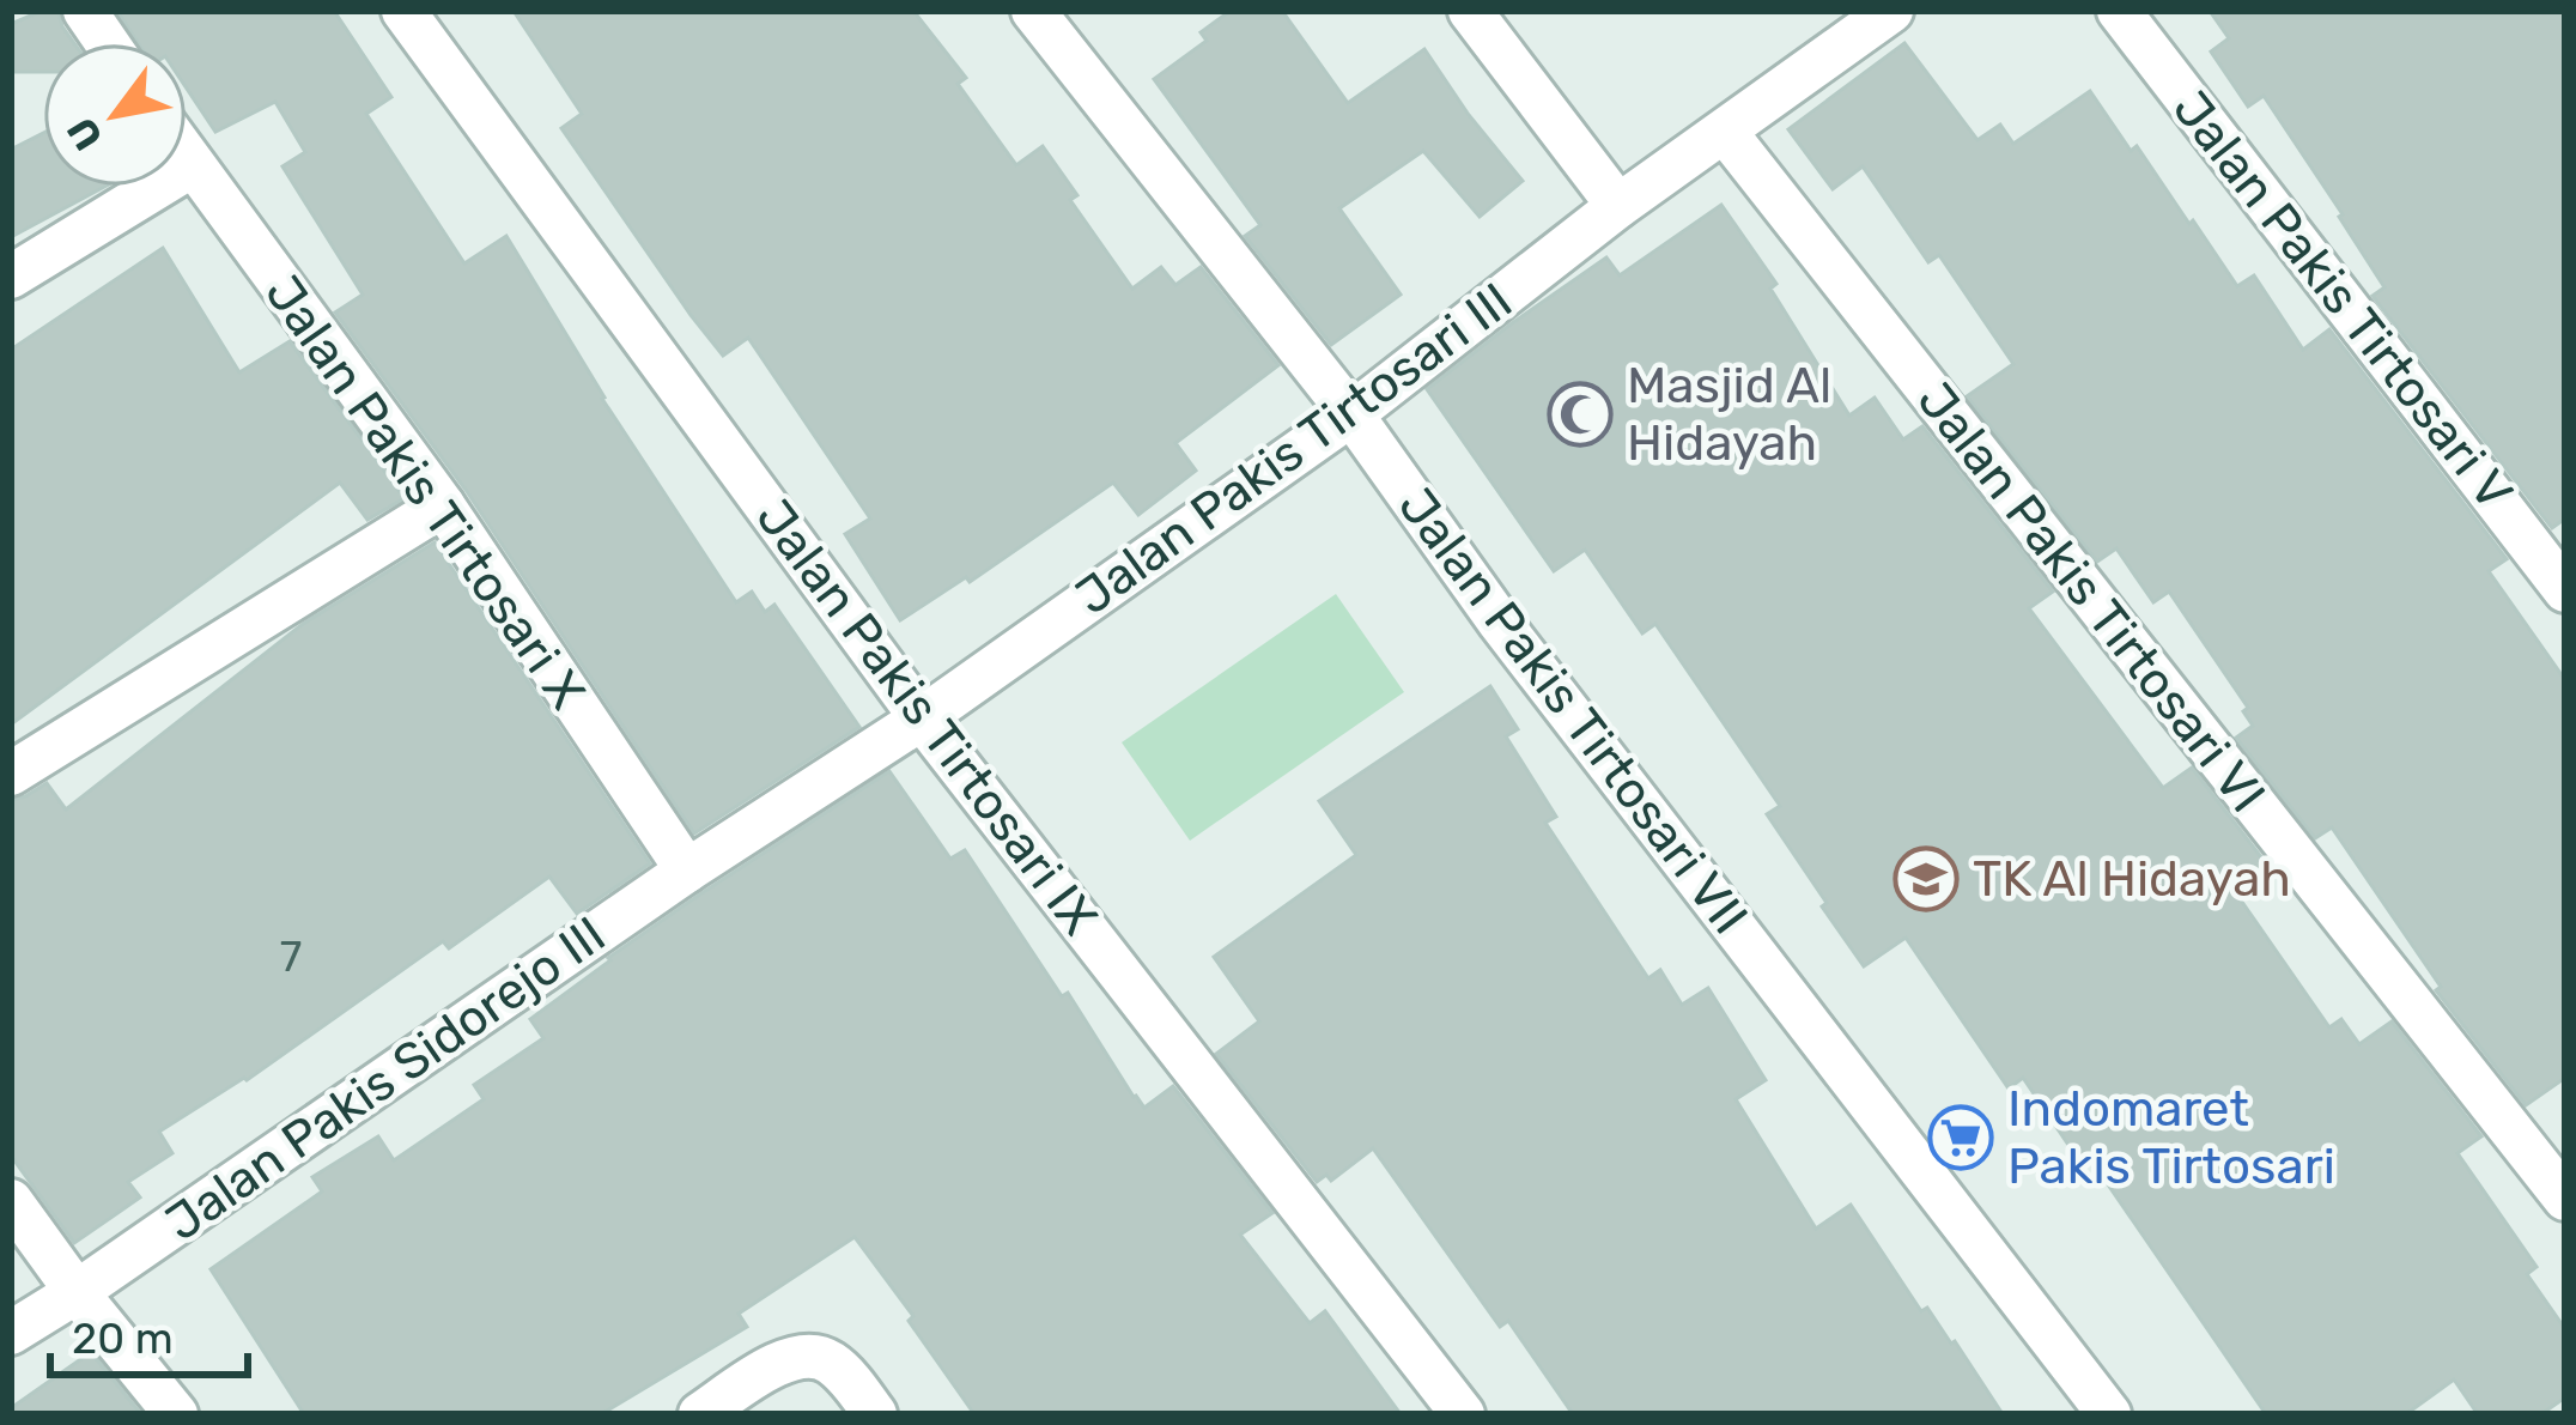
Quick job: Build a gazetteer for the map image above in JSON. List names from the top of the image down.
{
  "streets": {
    "street": [
      "Jalan Pakis Tirtosari V",
      "Jalan Pakis Tirtosari III",
      "Jalan Pakis Tirtosari X",
      "Jalan Pakis Tirtosari VI",
      "Jalan Pakis Tirtosari VII",
      "Jalan Pakis Tirtosari IX",
      "Jalan Pakis Sidorejo III"
    ]
  },
  "crossings": [
    ["Jalan Pakis Tirtosari III", "Jalan Pakis Tirtosari X"],
    ["Jalan Pakis Tirtosari III", "Jalan Pakis Tirtosari VI"],
    ["Jalan Pakis Tirtosari III", "Jalan Pakis Tirtosari VII"],
    ["Jalan Pakis Tirtosari III", "Jalan Pakis Tirtosari IX"],
    ["Jalan Pakis Tirtosari III", "Jalan Pakis Sidorejo III"],
    ["Jalan Pakis Tirtosari X", "Jalan Pakis Sidorejo III"]
  ],
  "places": {
    "mosque": ["Masjid Al Hidayah"],
    "school or university": ["TK Al Hidayah"],
    "supermarket": ["Indomaret Pakis Tirtosari"]
  },
  "house_numbers": ["7"],
  "scale_bar": "20 m",
  "north": "bottom left"
}
